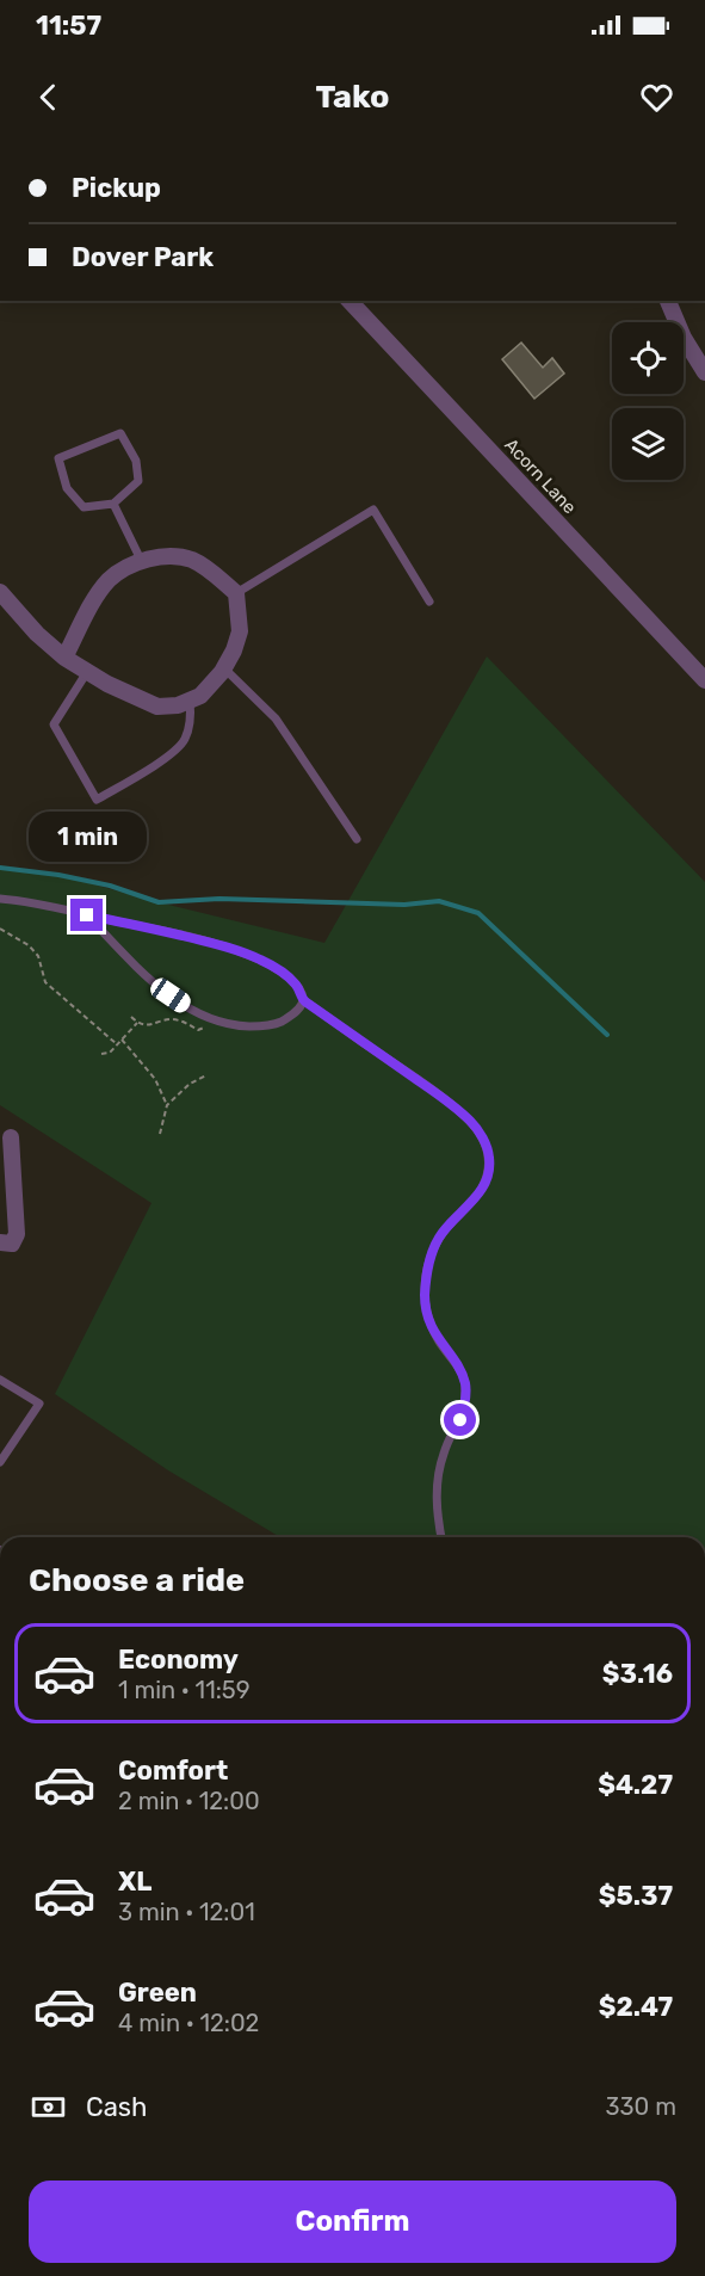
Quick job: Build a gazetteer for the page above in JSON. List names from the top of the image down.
{
  "streets": {
    "street": ["Acorn Lane"]
  },
  "page": {
    "status": "11:57",
    "header": "Tako",
    "banner": ["Pickup", "Dover Park"],
    "bubble": "1 min",
    "heading": "Choose a ride",
    "list": [
      {
        "name": "Economy",
        "note": "1 min · 11:59",
        "value": "$3.16"
      },
      {
        "name": "Comfort",
        "note": "2 min · 12:00",
        "value": "$4.27"
      },
      {
        "name": "XL",
        "note": "3 min · 12:01",
        "value": "$5.37"
      },
      {
        "name": "Green",
        "note": "4 min · 12:02",
        "value": "$2.47"
      }
    ],
    "pay": ["Cash", "330 m"],
    "buttons": "Confirm"
  }
}
